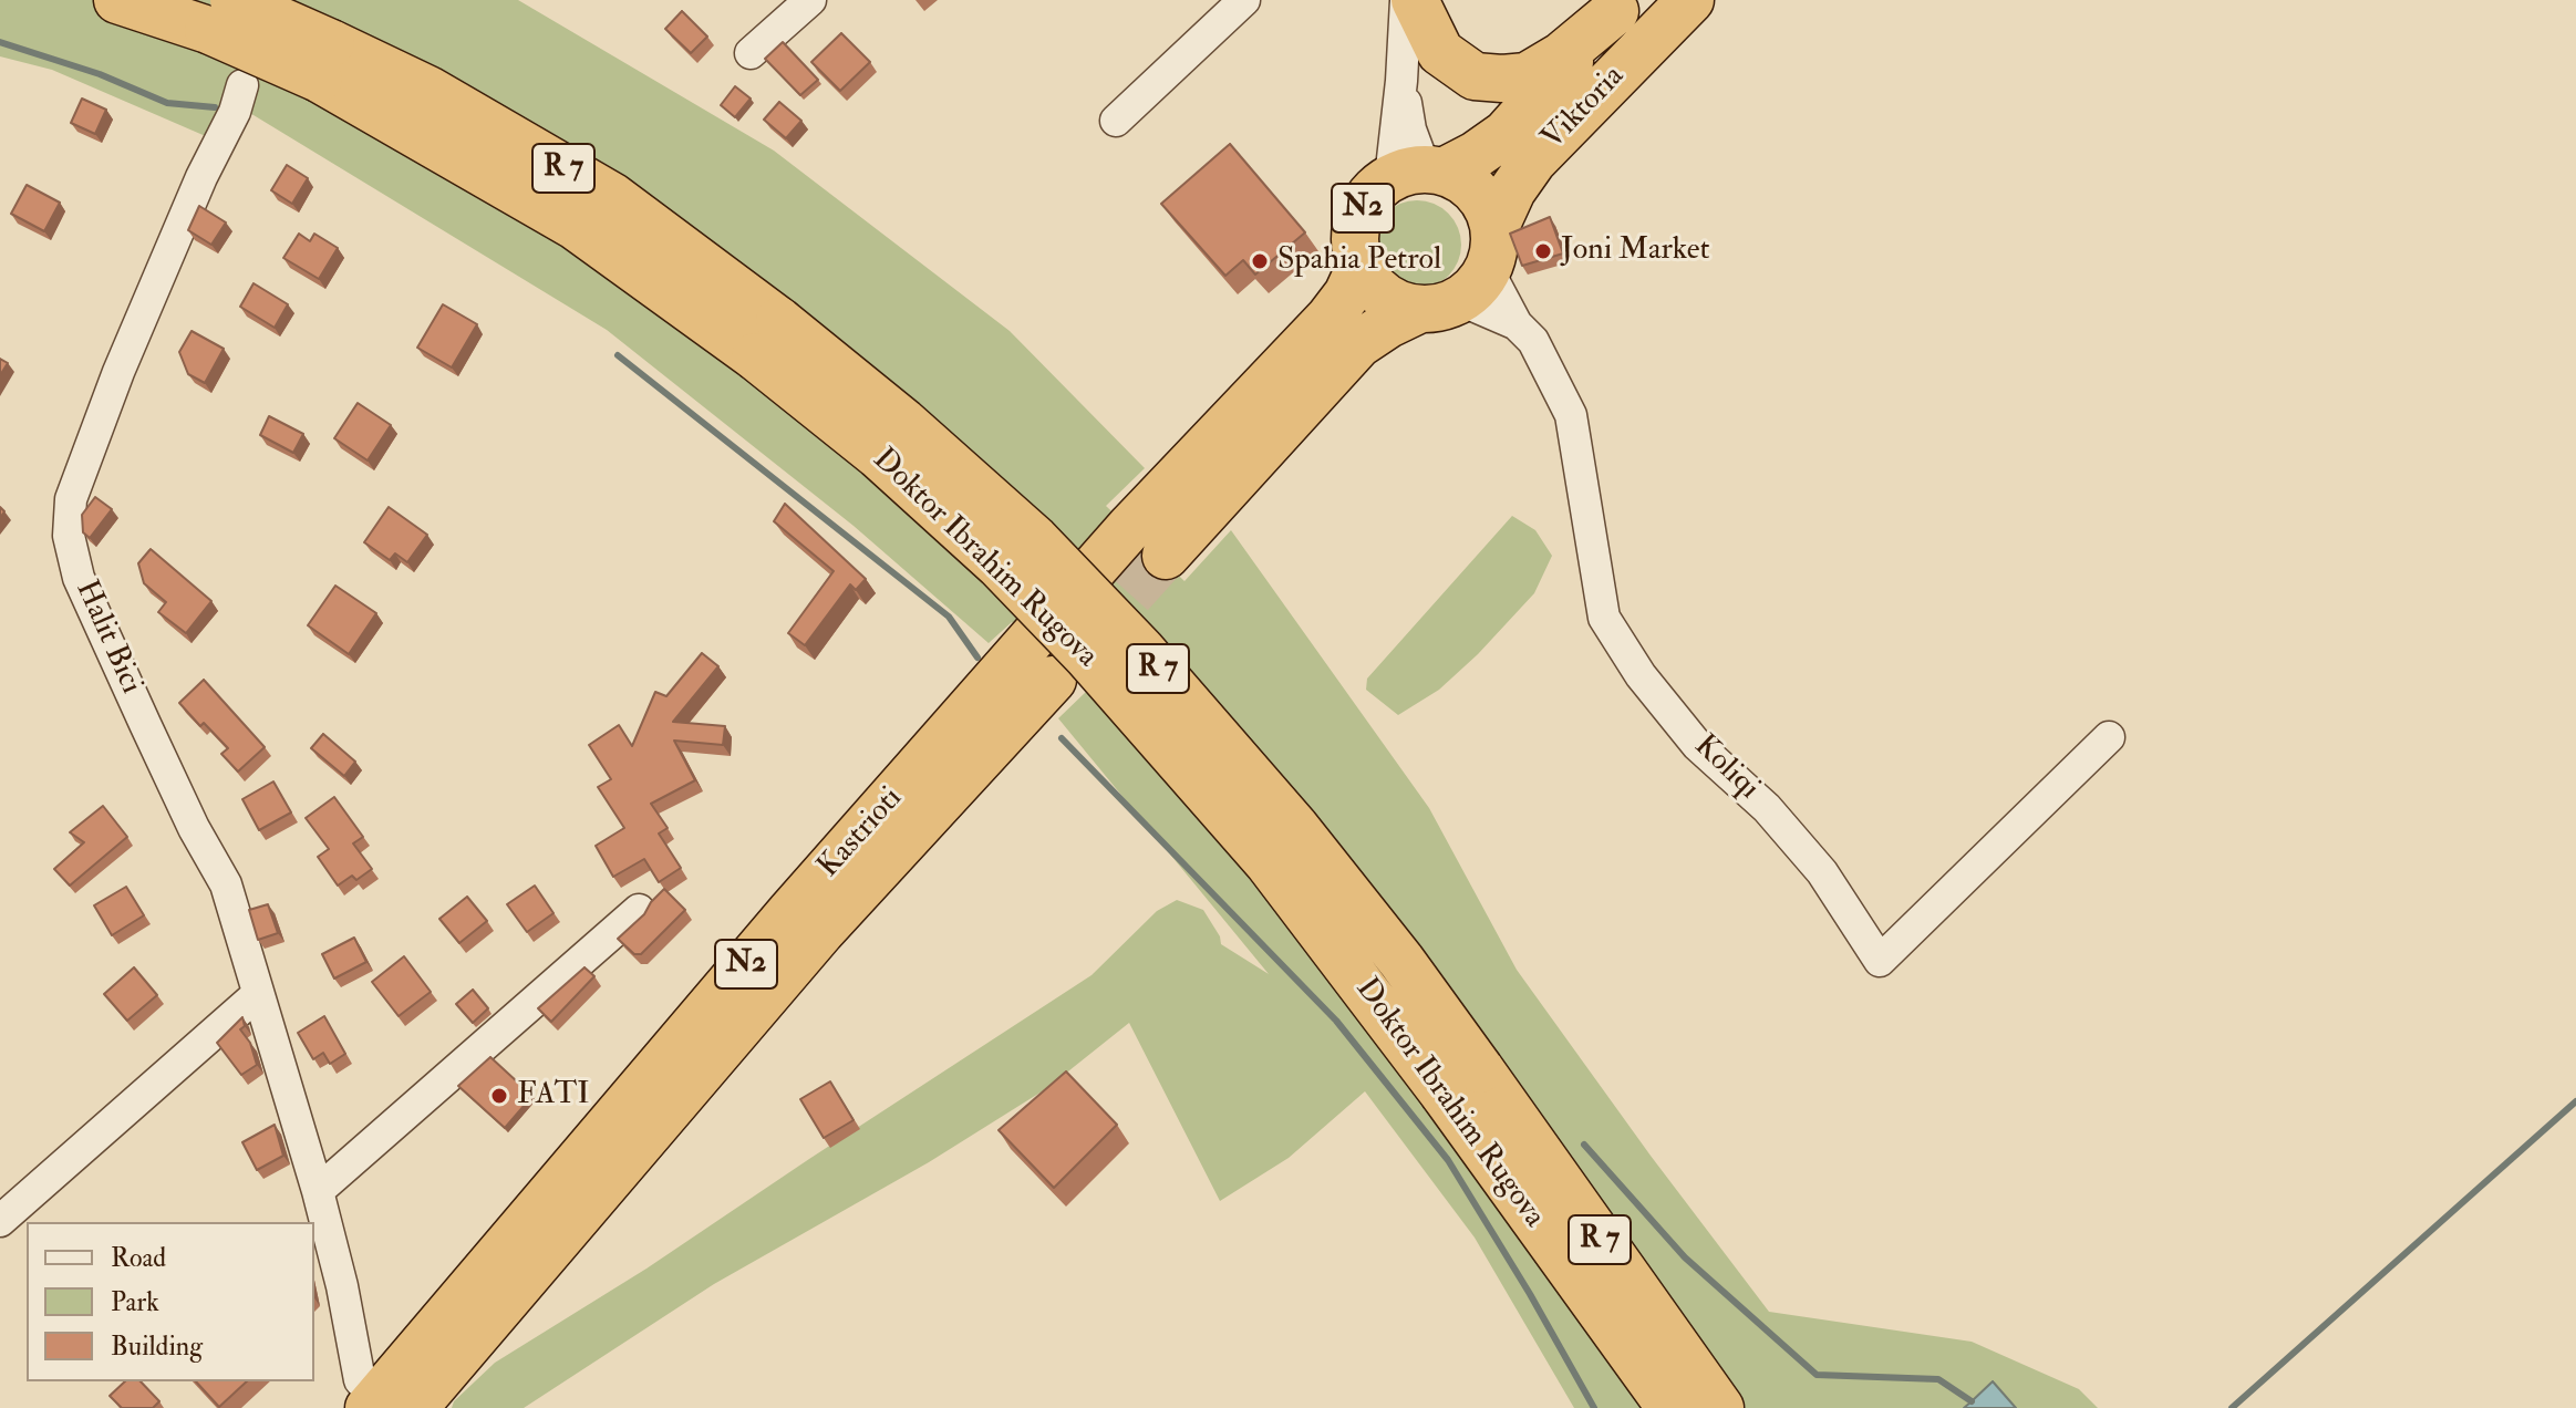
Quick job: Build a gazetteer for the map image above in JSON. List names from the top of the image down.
{
  "streets": {
    "highway": [
      "Viktoria",
      "R 7",
      "N2",
      "Doktor Ibrahim Rugova",
      "Kastrioti"
    ],
    "street": ["Halit Bici", "Koliqi"]
  },
  "crossings": [
    ["Viktoria", "N2"],
    ["Viktoria", "Koliqi"],
    ["Viktoria", "Kastrioti"],
    ["N2", "Koliqi"],
    ["N2", "Kastrioti"],
    ["Halit Bici", "Kastrioti"],
    ["Koliqi", "Kastrioti"]
  ],
  "places": ["Joni Market", "Spahia Petrol", "FATI"],
  "legend": ["Road", "Park", "Building"]
}
